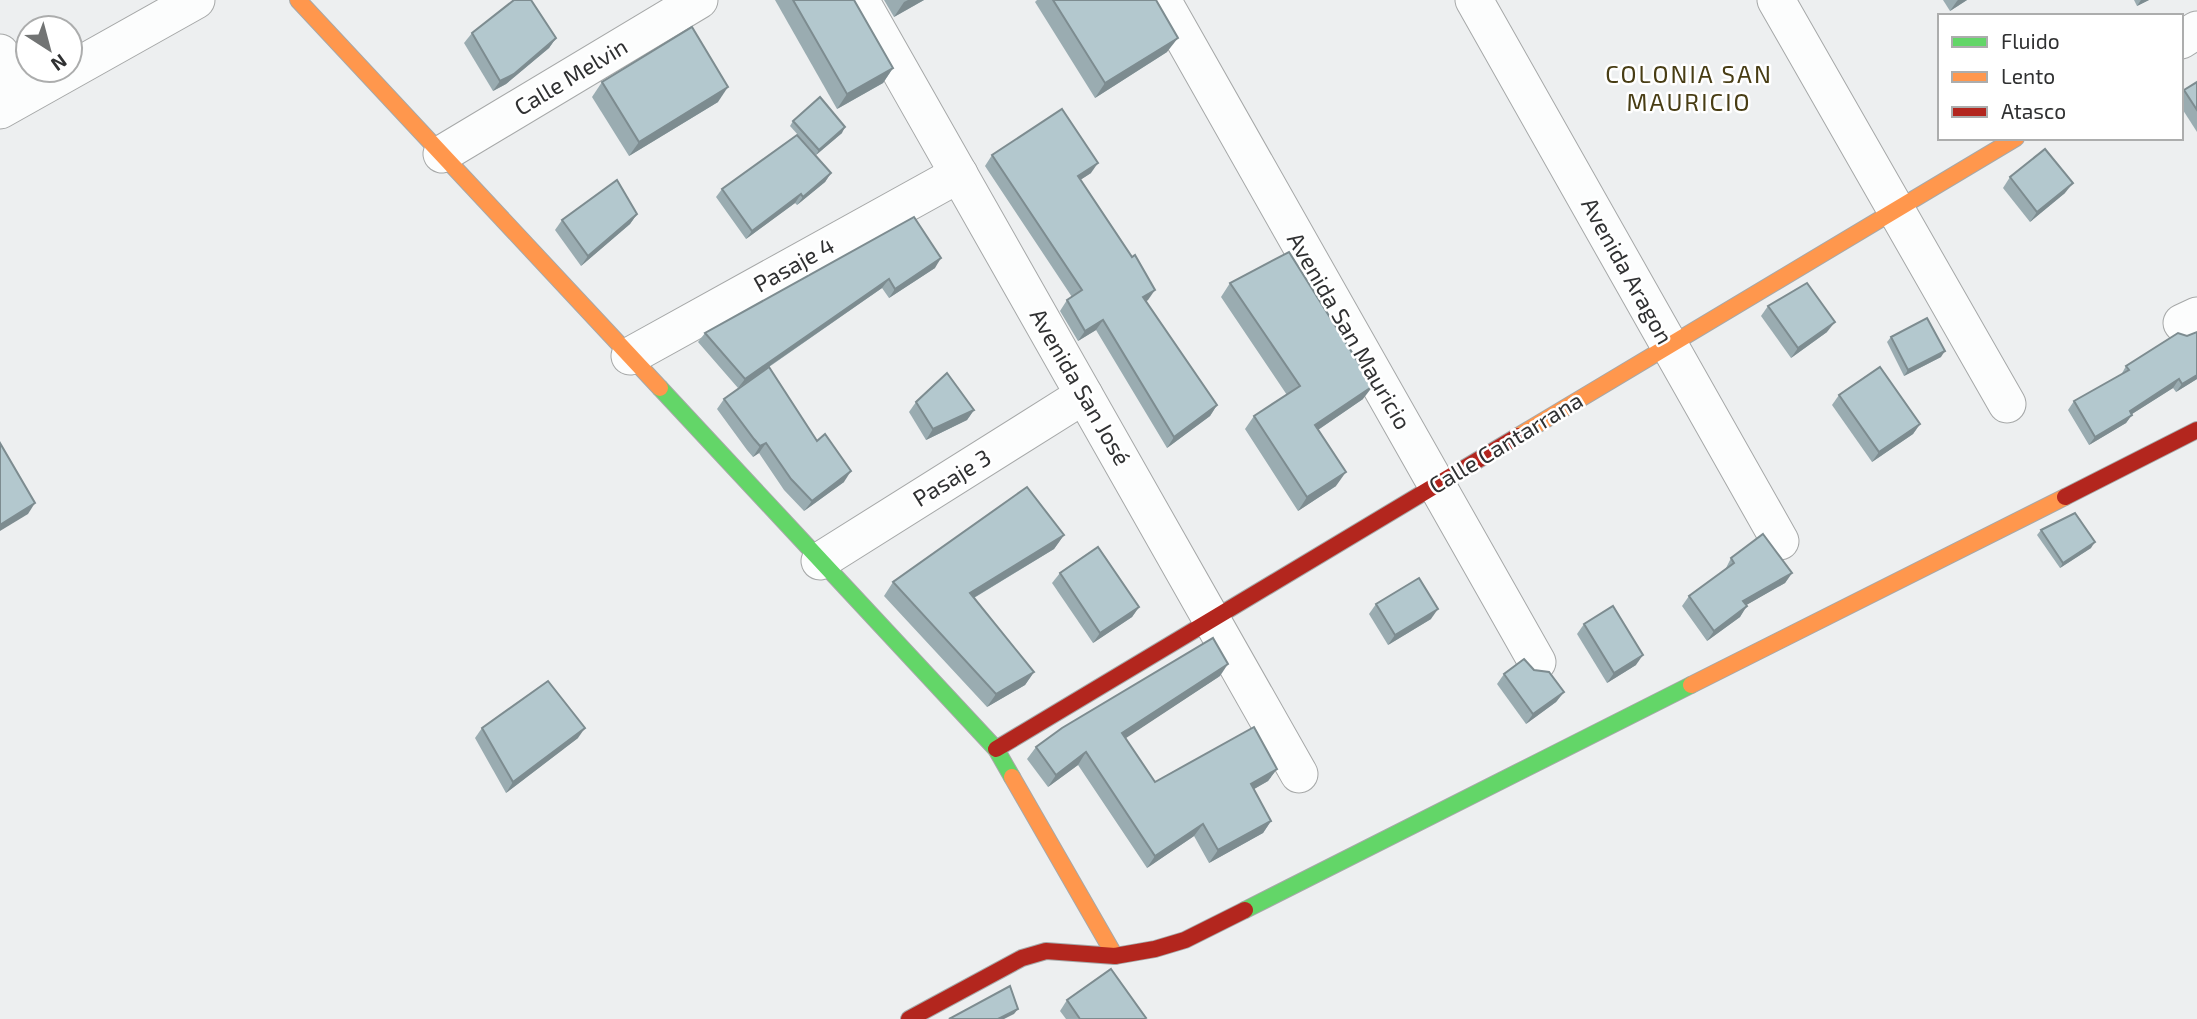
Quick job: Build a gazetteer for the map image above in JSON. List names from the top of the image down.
{
  "streets": {
    "street": [
      "Calle Melvin",
      "Pasaje 4",
      "Avenida Aragon",
      "Avenida San Mauricio",
      "Avenida San José",
      "Calle Cantarrana",
      "Pasaje 3"
    ]
  },
  "crossings": [
    ["Pasaje 4", "Avenida San José"],
    ["Avenida Aragon", "Calle Cantarrana"],
    ["Avenida San Mauricio", "Calle Cantarrana"],
    ["Avenida San José", "Calle Cantarrana"],
    ["Avenida San José", "Pasaje 3"]
  ],
  "districts": ["COLONIA SAN MAURICIO"],
  "legend": ["Fluido", "Lento", "Atasco"],
  "north": "bottom right"
}
